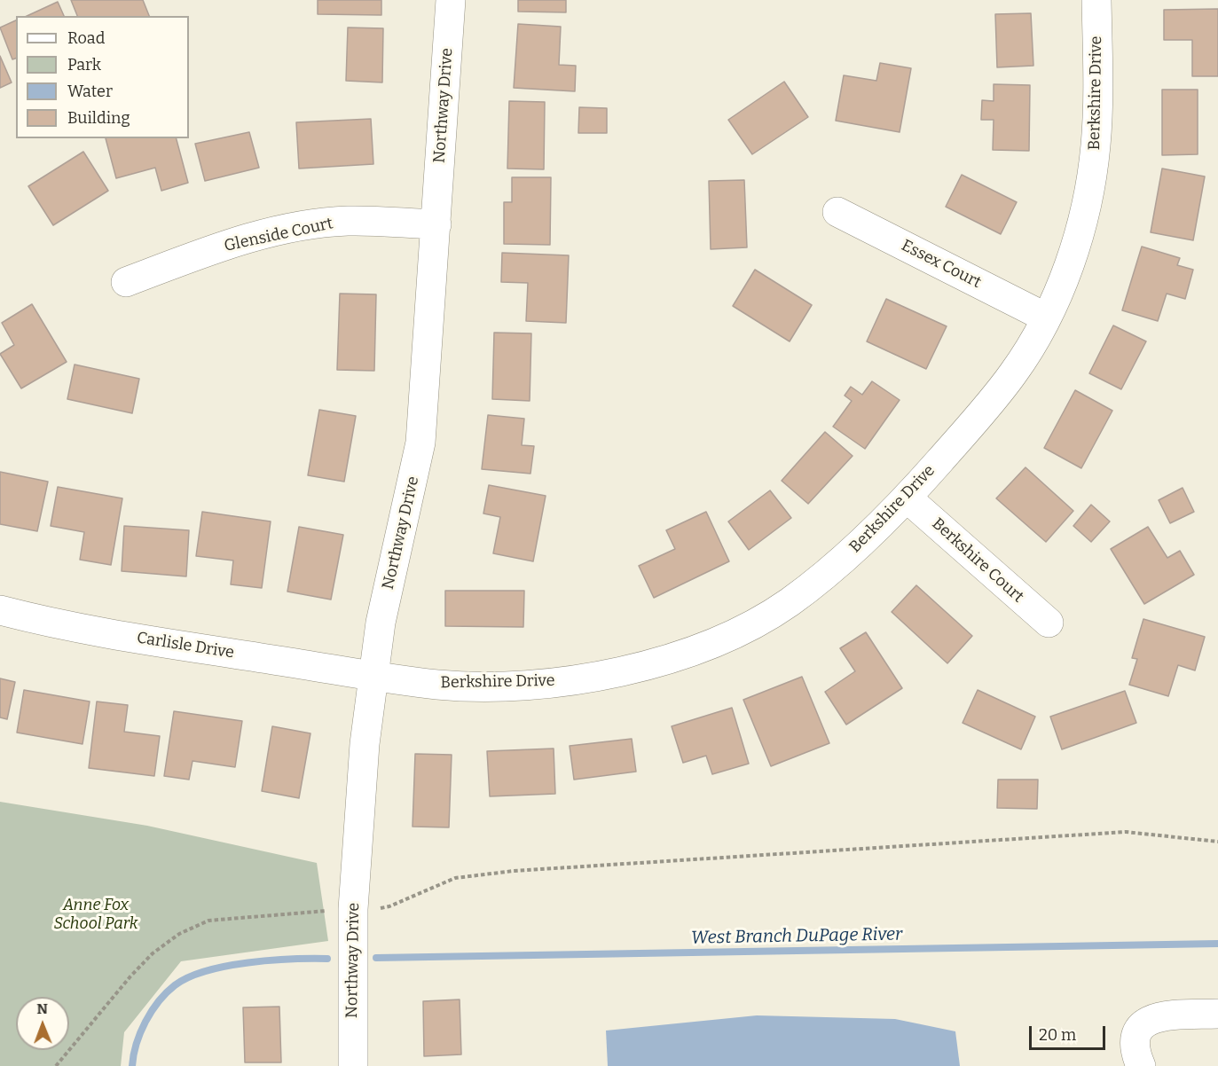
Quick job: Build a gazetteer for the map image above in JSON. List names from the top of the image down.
{
  "streets": {
    "street": [
      "Berkshire Drive",
      "Northway Drive",
      "Glenside Court",
      "Essex Court",
      "Berkshire Court",
      "Carlisle Drive"
    ]
  },
  "crossings": [
    ["Berkshire Drive", "Northway Drive"],
    ["Berkshire Drive", "Essex Court"],
    ["Berkshire Drive", "Berkshire Court"],
    ["Berkshire Drive", "Carlisle Drive"],
    ["Northway Drive", "Glenside Court"],
    ["Northway Drive", "Carlisle Drive"]
  ],
  "water": ["West Branch DuPage River"],
  "parks": ["Anne Fox School Park"],
  "legend": [
    "Road",
    "Park",
    "Water",
    "Building"
  ],
  "scale_bar": "20 m",
  "north": "top"
}
